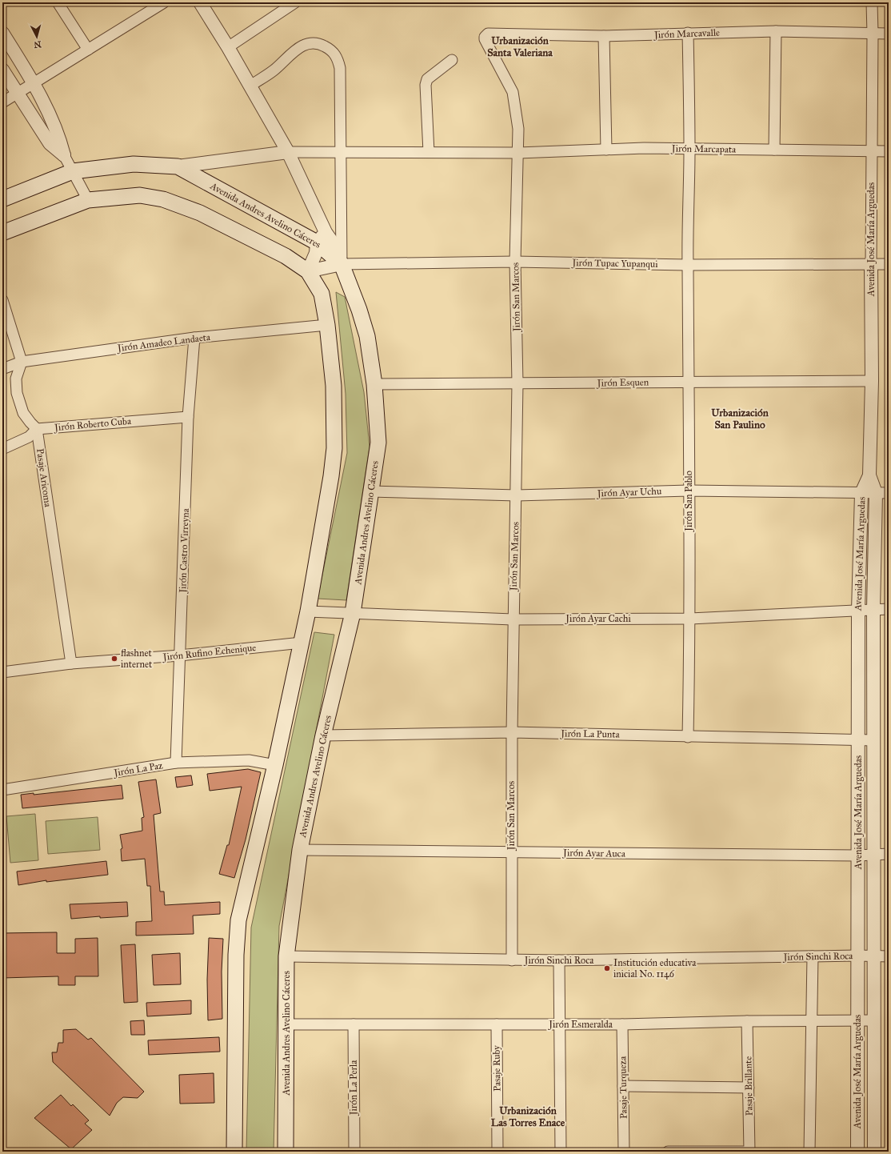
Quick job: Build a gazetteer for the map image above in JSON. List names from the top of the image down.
{
  "streets": {
    "main road": ["Avenida Andres Avelino Cáceres"],
    "street": [
      "Jirón Marcavalle",
      "Jirón Marcapata",
      "Avenida José María Arguedas",
      "Jirón Tupac Yupanqui",
      "Jirón San Marcos",
      "Jirón Amadeo Landaeta",
      "Jirón Esquen",
      "Jirón Roberto Cuba",
      "Pasaje Aricoma",
      "Jirón Ayar Uchu",
      "Jirón San Pablo",
      "Jirón Castro Virreyna",
      "Jirón Ayar Cachi",
      "Jirón Rufino Echenique",
      "Jirón La Punta",
      "Jirón La Paz",
      "Jirón Ayar Auca",
      "Jirón Sinchi Roca",
      "Jirón Esmeralda",
      "Pasaje Ruby",
      "Pasaje Brillante",
      "Jirón La Perla",
      "Pasaje Turqueza"
    ]
  },
  "crossings": [
    ["Jirón Marcavalle", "Avenida José María Arguedas"],
    ["Jirón Marcavalle", "Jirón San Marcos"],
    ["Jirón Marcavalle", "Jirón San Pablo"],
    ["Jirón Marcapata", "Avenida José María Arguedas"],
    ["Jirón Marcapata", "Jirón San Marcos"],
    ["Jirón Marcapata", "Jirón San Pablo"],
    ["Avenida Andres Avelino Cáceres", "Jirón Tupac Yupanqui"],
    ["Avenida Andres Avelino Cáceres", "Jirón Esquen"],
    ["Avenida Andres Avelino Cáceres", "Jirón Ayar Uchu"],
    ["Avenida Andres Avelino Cáceres", "Jirón Ayar Cachi"],
    ["Avenida Andres Avelino Cáceres", "Jirón La Punta"],
    ["Avenida Andres Avelino Cáceres", "Jirón Ayar Auca"],
    ["Avenida Andres Avelino Cáceres", "Jirón Sinchi Roca"],
    ["Avenida Andres Avelino Cáceres", "Jirón Esmeralda"],
    ["Avenida José María Arguedas", "Jirón Tupac Yupanqui"],
    ["Avenida José María Arguedas", "Jirón Esquen"],
    ["Avenida José María Arguedas", "Jirón Ayar Uchu"],
    ["Avenida José María Arguedas", "Jirón Ayar Cachi"],
    ["Avenida José María Arguedas", "Jirón La Punta"],
    ["Avenida José María Arguedas", "Jirón Ayar Auca"],
    ["Avenida José María Arguedas", "Jirón Sinchi Roca"],
    ["Avenida José María Arguedas", "Jirón Esmeralda"],
    ["Jirón Tupac Yupanqui", "Jirón San Marcos"],
    ["Jirón Tupac Yupanqui", "Jirón San Pablo"],
    ["Jirón San Marcos", "Jirón Esquen"],
    ["Jirón San Marcos", "Jirón Ayar Uchu"],
    ["Jirón San Marcos", "Jirón Ayar Cachi"],
    ["Jirón San Marcos", "Jirón La Punta"],
    ["Jirón San Marcos", "Jirón Ayar Auca"],
    ["Jirón San Marcos", "Jirón Sinchi Roca"],
    ["Jirón Amadeo Landaeta", "Jirón Castro Virreyna"],
    ["Jirón Esquen", "Jirón San Pablo"],
    ["Jirón Roberto Cuba", "Pasaje Aricoma"],
    ["Jirón Roberto Cuba", "Jirón Castro Virreyna"],
    ["Pasaje Aricoma", "Jirón Rufino Echenique"],
    ["Jirón Ayar Uchu", "Jirón San Pablo"],
    ["Jirón San Pablo", "Jirón Ayar Cachi"],
    ["Jirón San Pablo", "Jirón La Punta"],
    ["Jirón Castro Virreyna", "Jirón Rufino Echenique"],
    ["Jirón Castro Virreyna", "Jirón La Paz"],
    ["Jirón Esmeralda", "Pasaje Ruby"],
    ["Jirón Esmeralda", "Pasaje Brillante"],
    ["Jirón Esmeralda", "Jirón La Perla"],
    ["Jirón Esmeralda", "Pasaje Turqueza"]
  ],
  "districts": ["Urbanización Santa Valeriana", "Urbanización San Paulino", "Urbanización Las Torres Enace"],
  "places": ["flashnet internet", "Institución educativa inicial No. 1146"],
  "north": "bottom"
}
